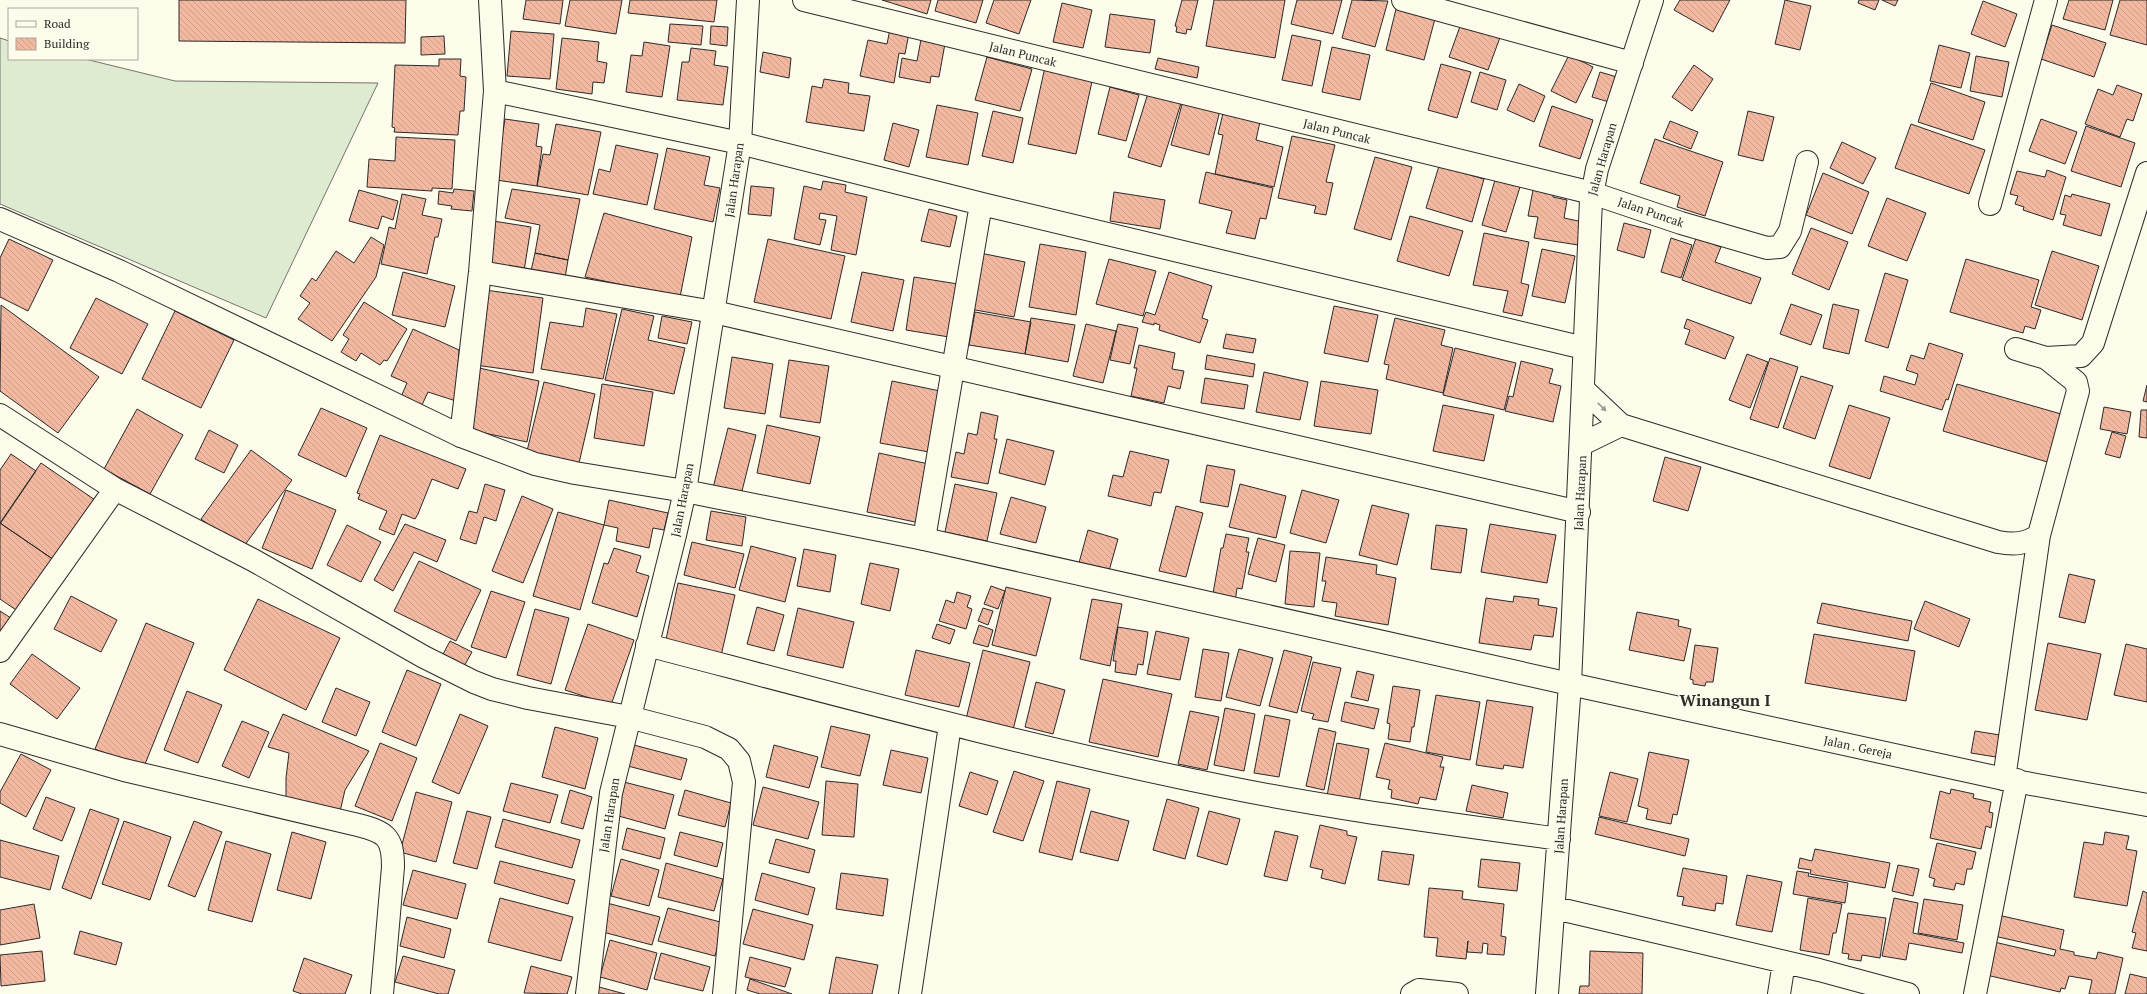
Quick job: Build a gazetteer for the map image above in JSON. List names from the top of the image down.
{
  "streets": {
    "street": ["Jalan Puncak", "Jalan Harapan", "Jalan . Gereja"]
  },
  "crossings": [
    ["Jalan Puncak", "Jalan Harapan"],
    ["Jalan Harapan", "Jalan . Gereja"]
  ],
  "districts": ["Winangun I"],
  "legend": ["Road", "Building"]
}
